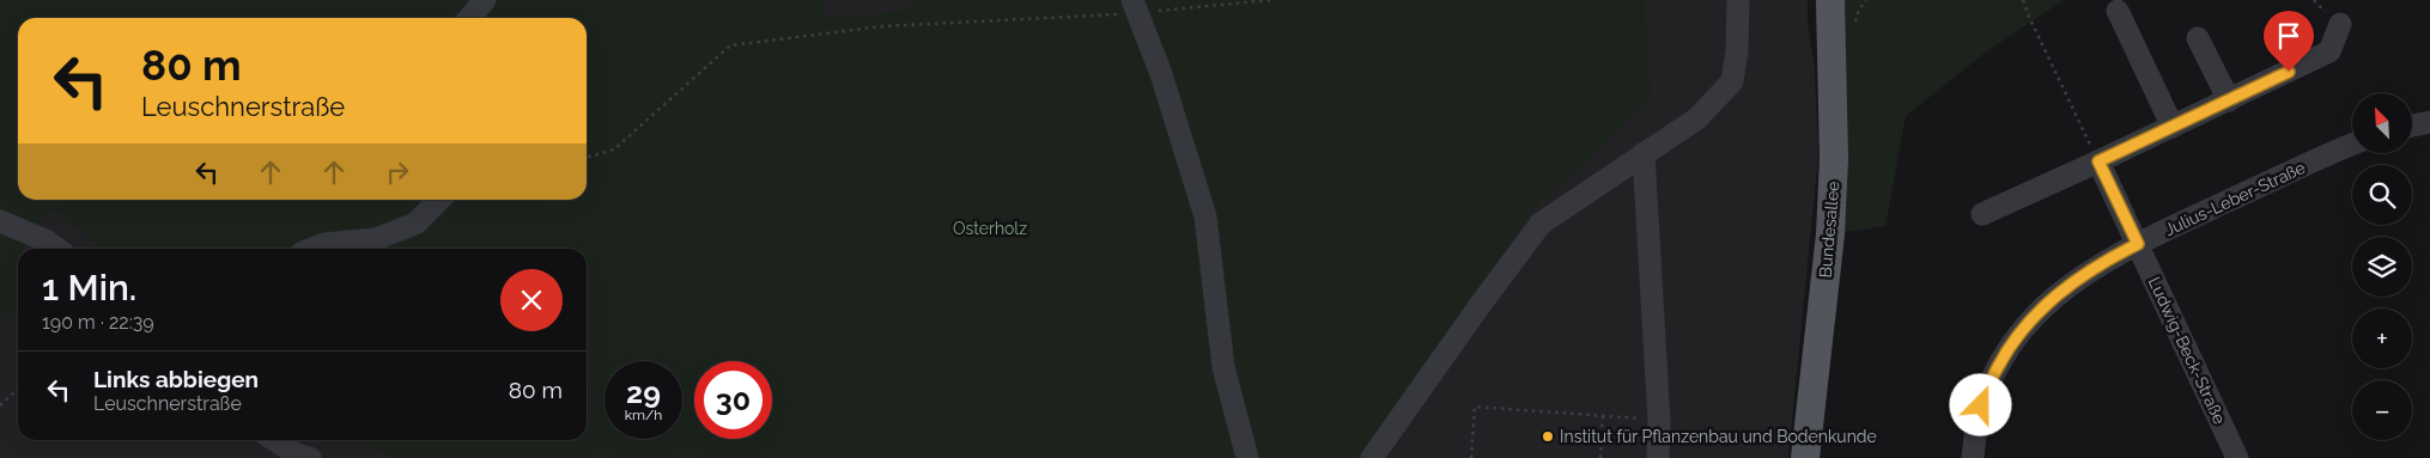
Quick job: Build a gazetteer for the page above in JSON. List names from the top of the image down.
{
  "streets": {
    "main road": ["Bundesallee"],
    "street": ["Julius-Leber-Straße", "Ludwig-Beck-Straße"]
  },
  "crossings": [
    ["Julius-Leber-Straße", "Ludwig-Beck-Straße"]
  ],
  "parks": ["Osterholz"],
  "places": ["Institut für Pflanzenbau und Bodenkunde"],
  "north": "top left",
  "page": {
    "turn": ["80 m", "Leuschnerstraße"],
    "map_buttons": ["+", "−"],
    "heading": ["1 Min.", "190 m · 22:39"],
    "list": [
      {
        "name": "Links abbiegen",
        "note": "Leuschnerstraße",
        "value": "80 m"
      }
    ],
    "speed": "29 km/h",
    "limit": "30"
  }
}
